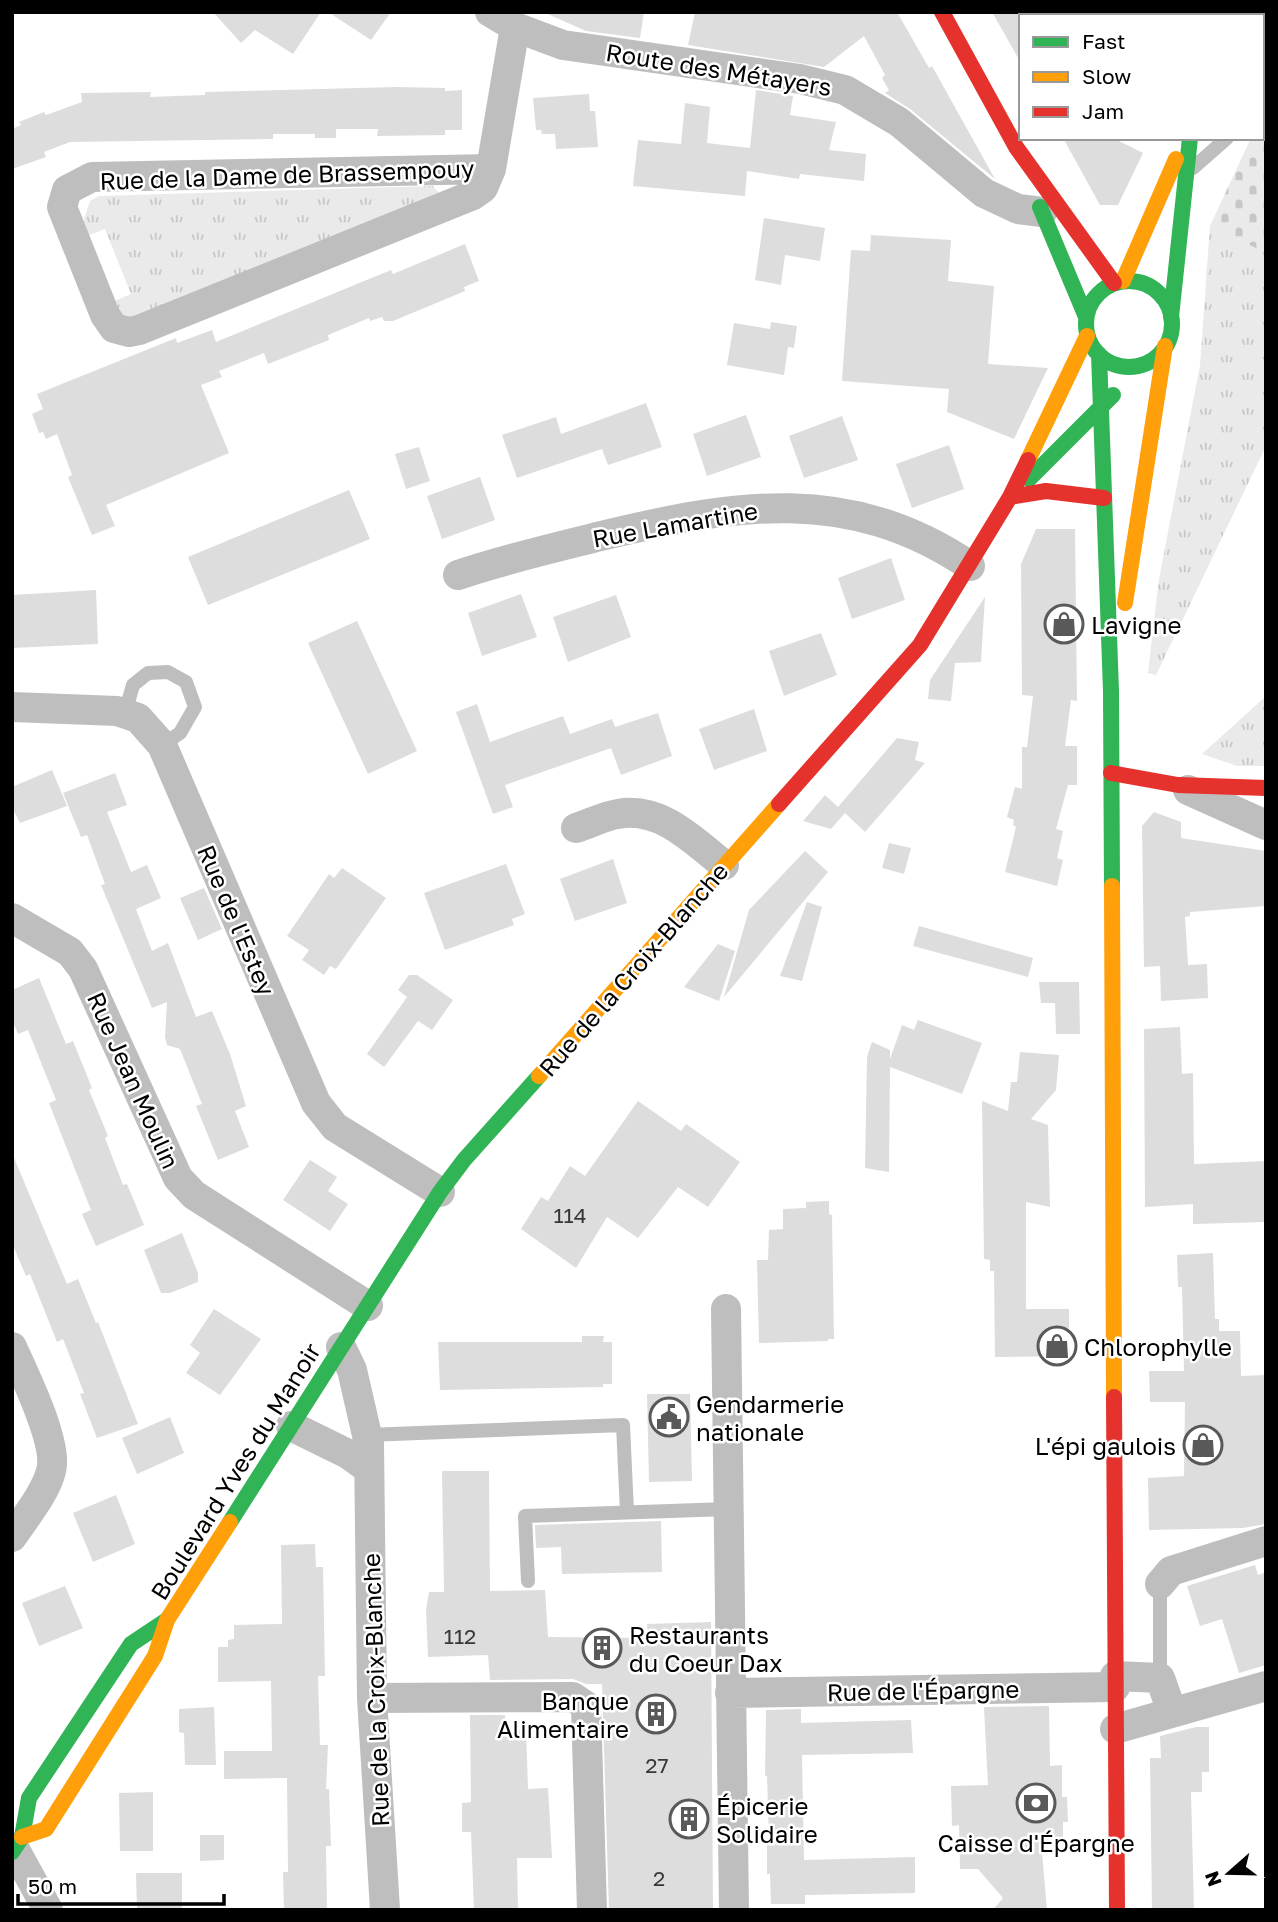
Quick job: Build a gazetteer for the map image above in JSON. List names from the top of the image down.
{
  "streets": {
    "main road": ["Rue de la Croix-Blanche", "Boulevard Yves du Manoir"],
    "street": [
      "Route des Métayers",
      "Rue de la Dame de Brassempouy",
      "Rue Lamartine",
      "Rue de l'Estey",
      "Rue Jean Moulin",
      "Rue de l'Épargne"
    ]
  },
  "crossings": [
    ["Route des Métayers", "Rue de la Dame de Brassempouy"],
    ["Rue Lamartine", "Rue de la Croix-Blanche"],
    ["Rue de l'Estey", "Rue de la Croix-Blanche"],
    ["Rue de la Croix-Blanche", "Rue Jean Moulin"],
    ["Rue de la Croix-Blanche", "Boulevard Yves du Manoir"]
  ],
  "places": {
    "shop": ["Lavigne", "Chlorophylle", "L'épi gaulois"],
    "public building": ["Gendarmerie nationale"],
    "building": ["Restaurants du Coeur Dax", "Banque Alimentaire", "Épicerie Solidaire"],
    "bank": ["Caisse d'Épargne"]
  },
  "house_numbers": [
    "114",
    "112",
    "27",
    "2"
  ],
  "legend": ["Fast", "Slow", "Jam"],
  "scale_bar": "50 m",
  "north": "left"
}
